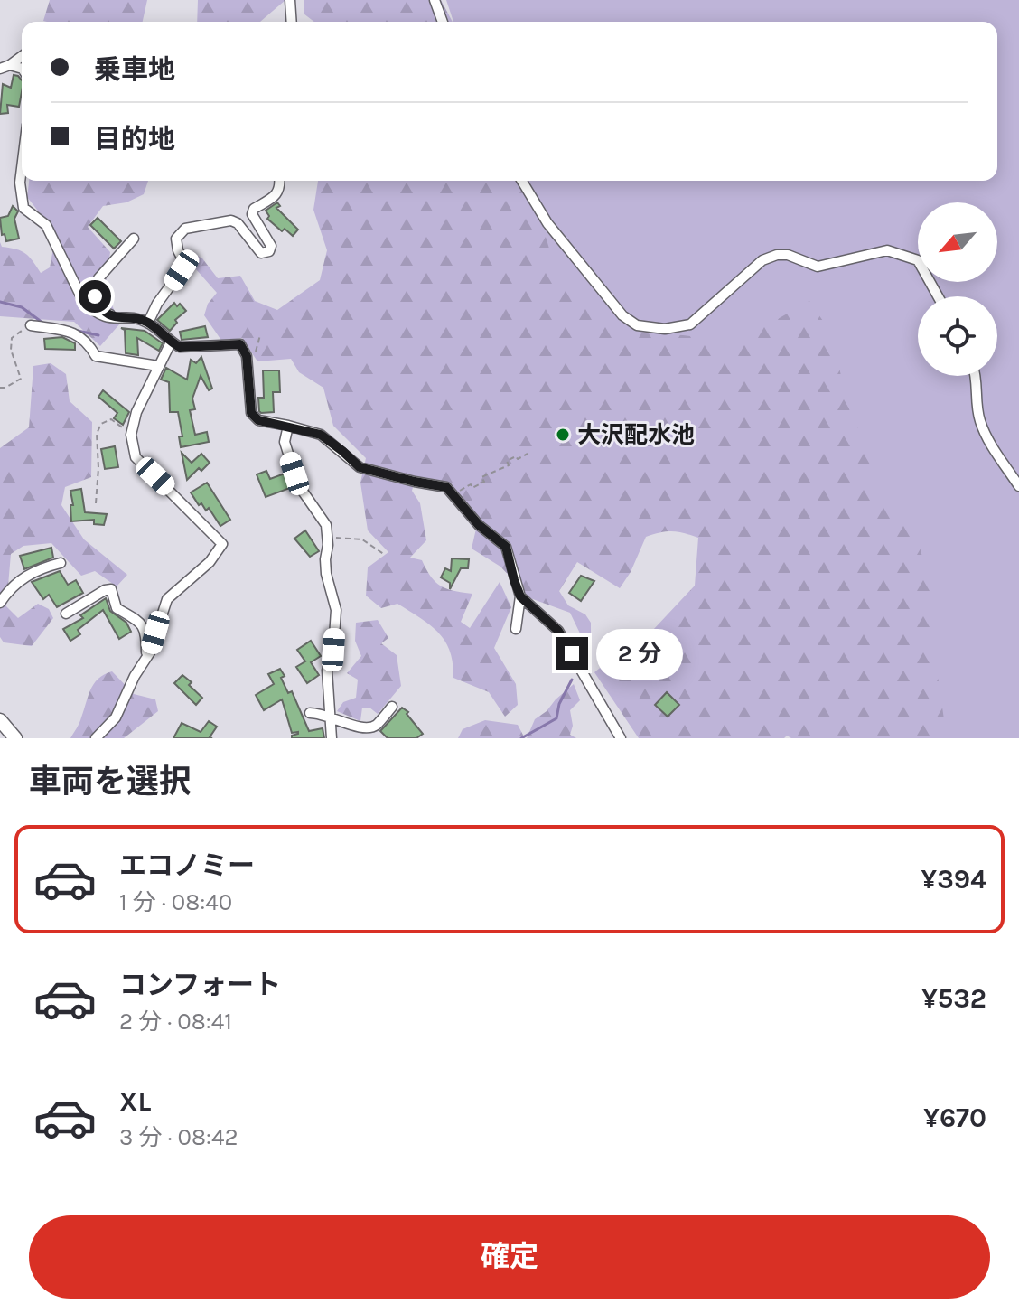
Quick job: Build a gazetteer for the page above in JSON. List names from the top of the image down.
{
  "places": ["大沢配水池"],
  "north": "bottom left",
  "page": {
    "banner": ["乗車地", "目的地"],
    "bubble": "2 分",
    "heading": "車両を選択",
    "list": [
      {
        "name": "エコノミー",
        "note": "1 分 · 08:40",
        "value": "¥394"
      },
      {
        "name": "コンフォート",
        "note": "2 分 · 08:41",
        "value": "¥532"
      },
      {
        "name": "XL",
        "note": "3 分 · 08:42",
        "value": "¥670"
      }
    ],
    "buttons": "確定"
  }
}
